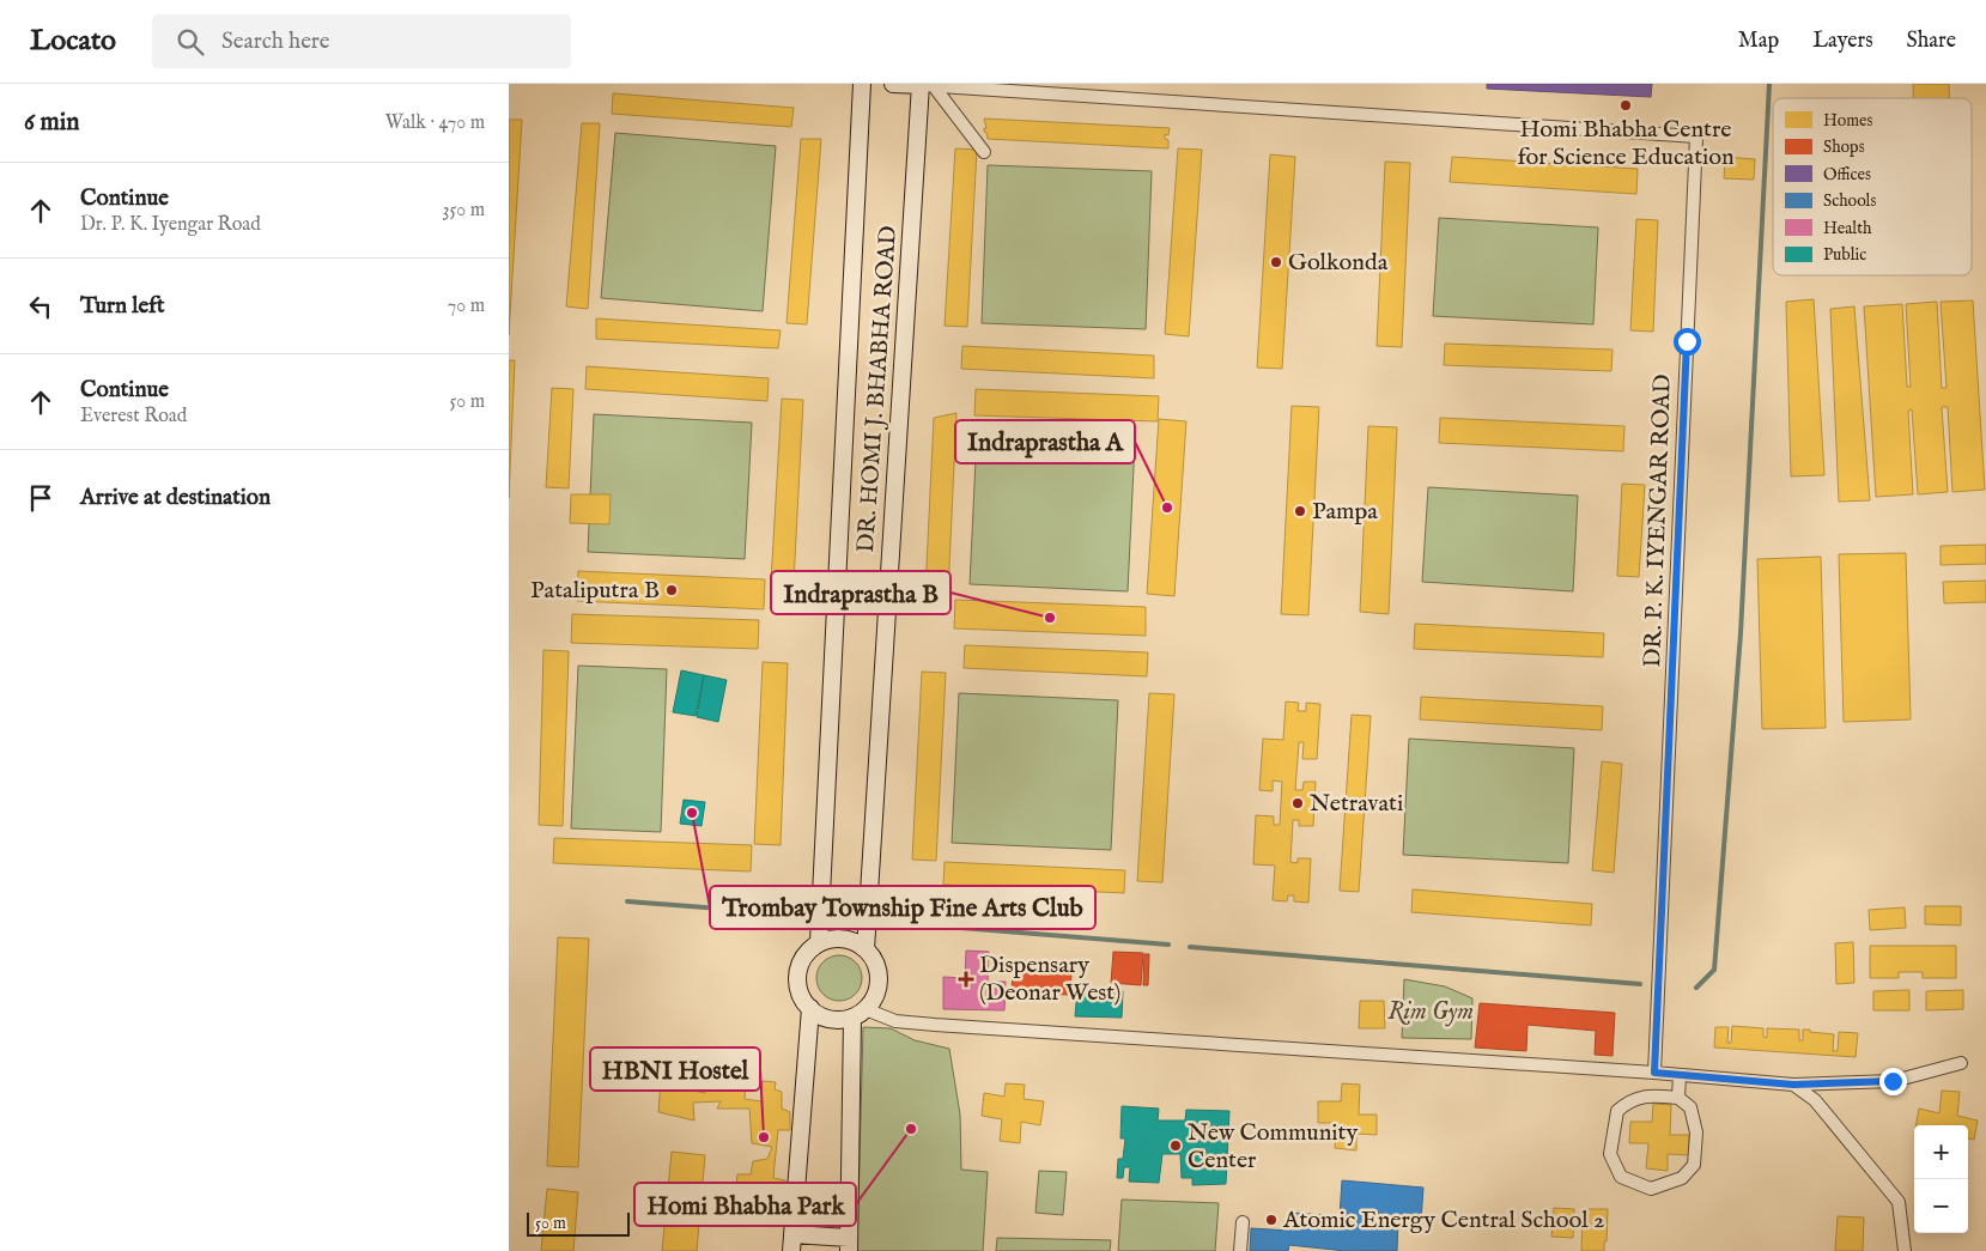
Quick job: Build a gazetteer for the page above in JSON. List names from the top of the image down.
{
  "streets": {
    "street": ["DR. HOMI J. BHABHA ROAD", "DR. P. K. IYENGAR ROAD"]
  },
  "crossings": [
    ["DR. HOMI J. BHABHA ROAD", "DR. P. K. IYENGAR ROAD"]
  ],
  "parks": ["Rim Gym"],
  "places": {
    "other": [
      "Homi Bhabha Centre for Science Education",
      "Golkonda",
      "Indraprastha A",
      "Pampa",
      "Pataliputra B",
      "Indraprastha B",
      "Netravati",
      "Trombay Township Fine Arts Club",
      "Homi Bhabha Park",
      "HBNI Hostel",
      "New Community Center",
      "Atomic Energy Central School 2"
    ],
    "health": ["Dispensary (Deonar West)"]
  },
  "legend": [
    "Homes",
    "Shops",
    "Offices",
    "Schools",
    "Health",
    "Public"
  ],
  "scale_bar": "50 m",
  "page": {
    "header": "Locato",
    "search": "Search here",
    "nav": ["Map", "Layers", "Share"],
    "heading": ["6 min", "Walk · 470 m"],
    "list": [
      ["Continue", "Dr. P. K. Iyengar Road", "350 m"],
      ["Turn left", "70 m"],
      ["Continue", "Everest Road", "50 m"],
      "Arrive at destination"
    ],
    "map_buttons": ["+", "−"],
    "scale": "50 m"
  }
}
